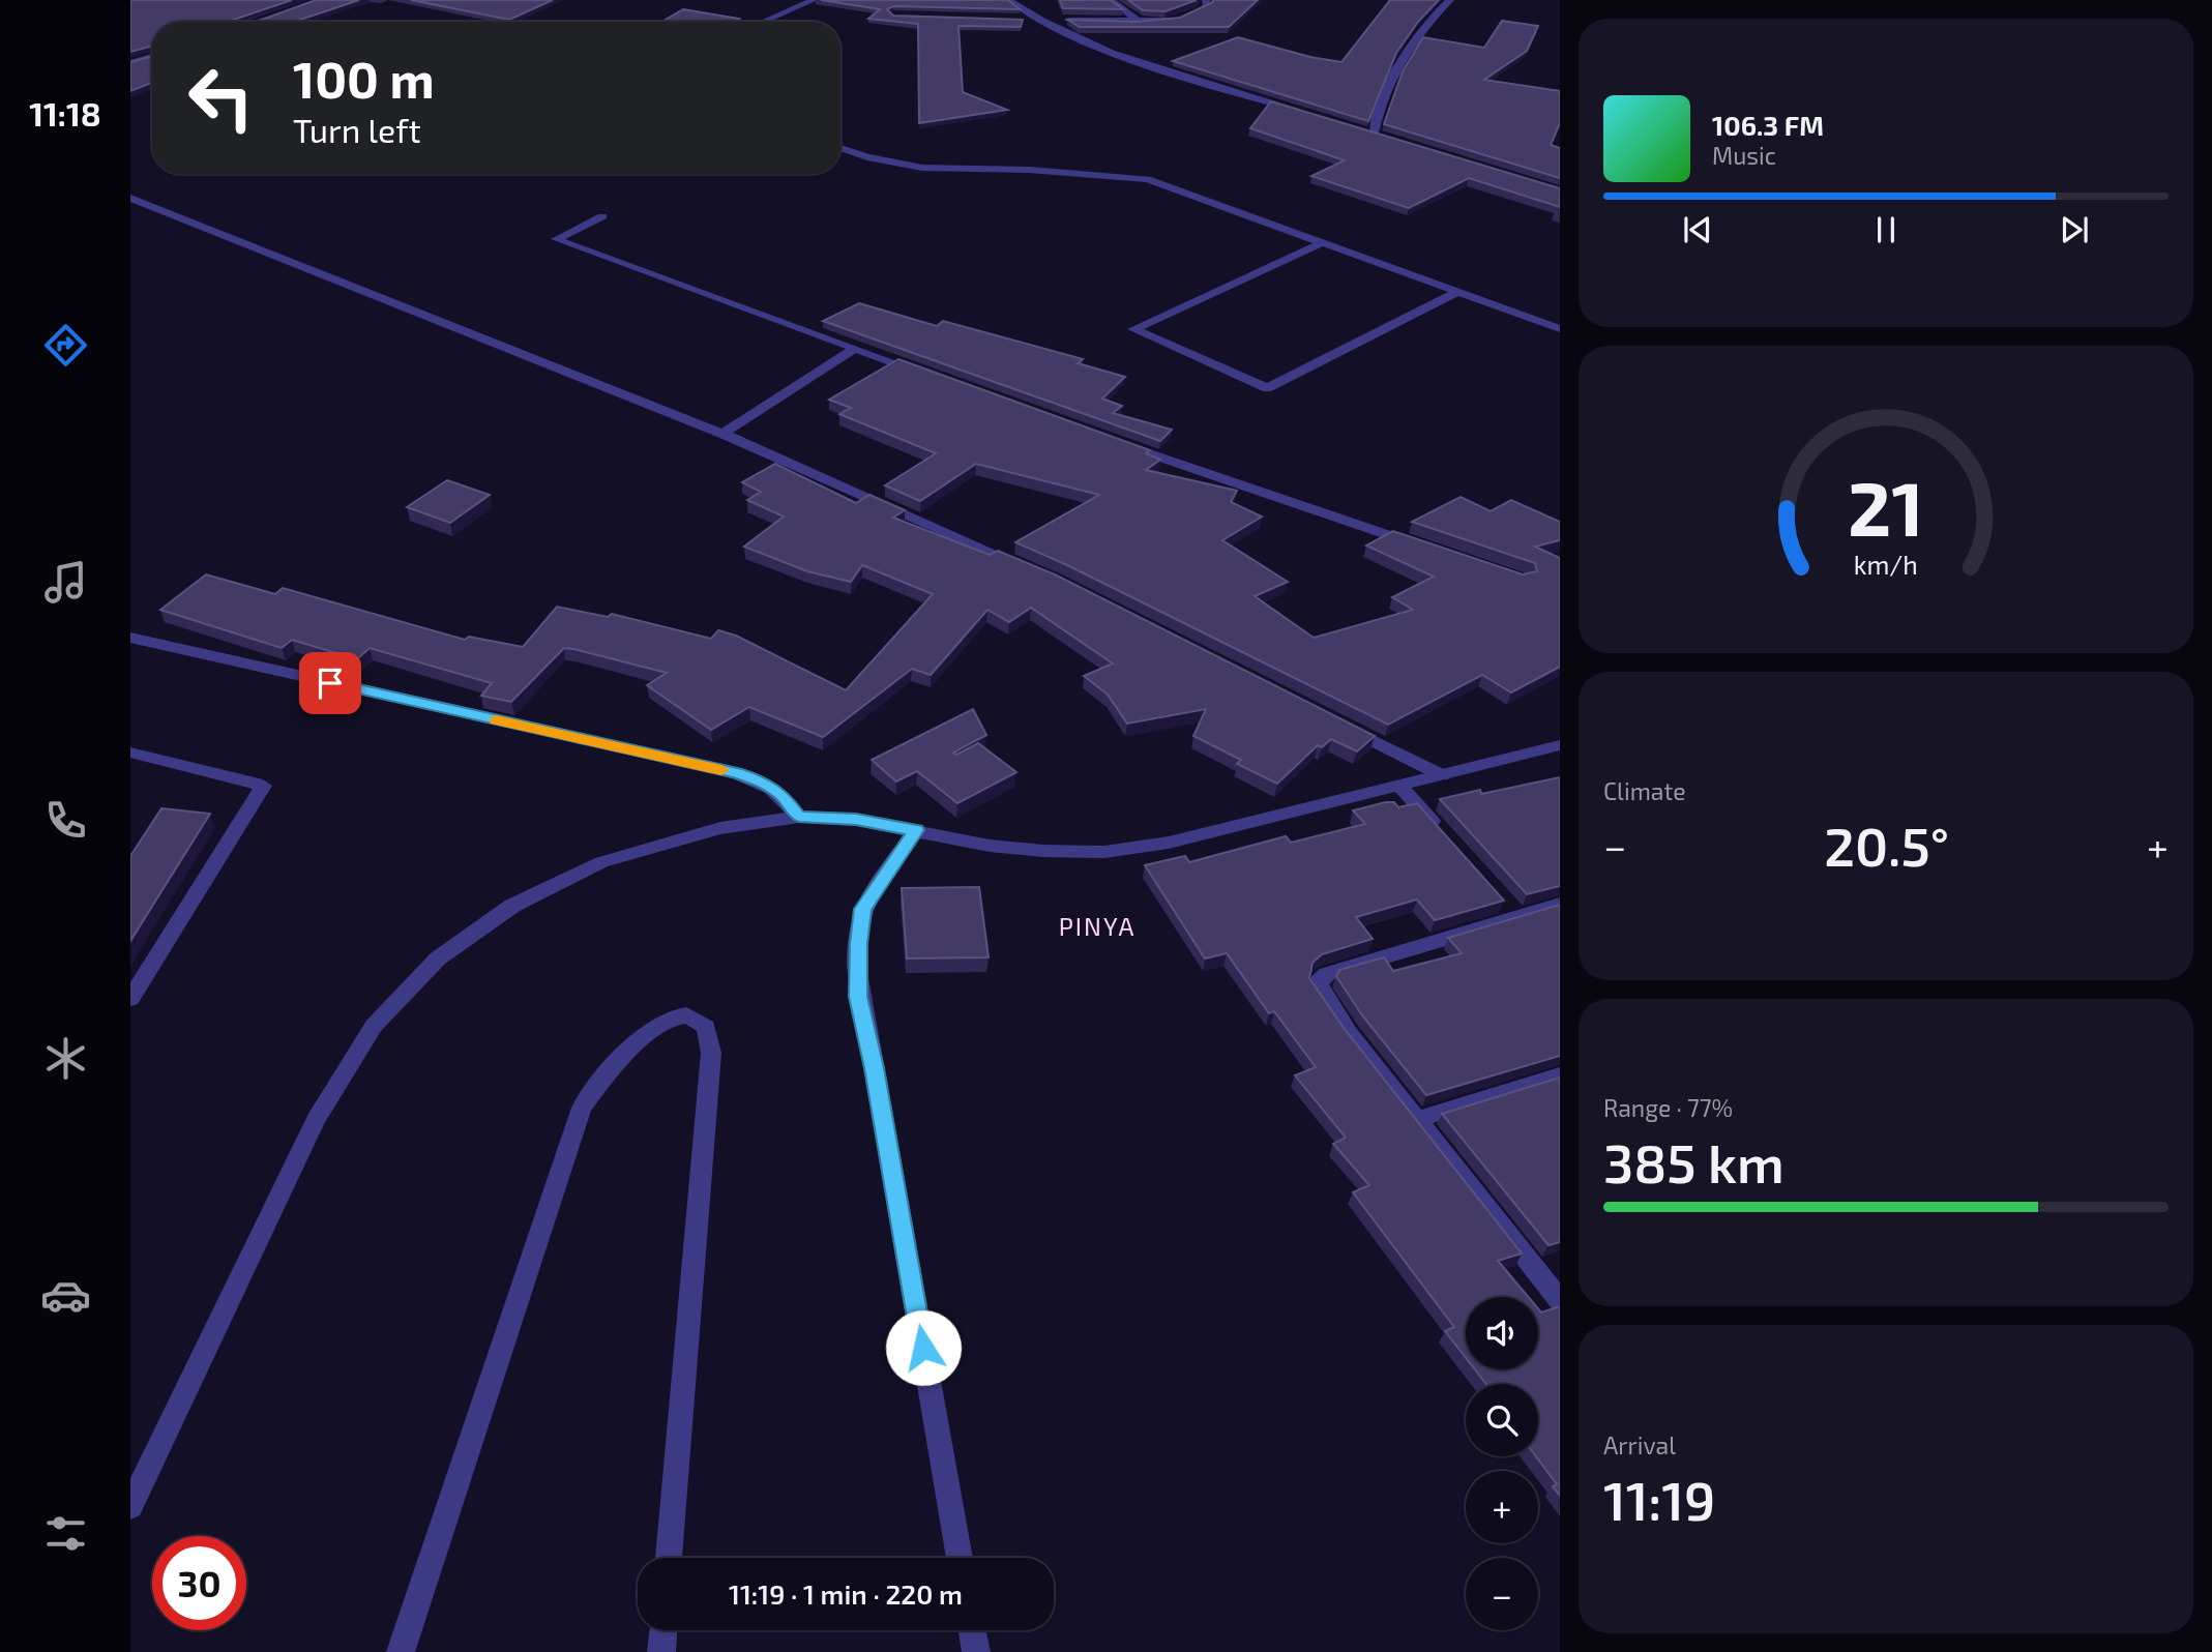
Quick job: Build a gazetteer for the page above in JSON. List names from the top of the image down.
{
  "districts": ["PINYA"],
  "page": {
    "tabs": "11:18",
    "turn": ["100 m", "Turn left"],
    "song": ["106.3 FM", "Music"],
    "tile": [
      "Climate",
      ["Range · 77%", "385 km"],
      ["Arrival", "11:19"]
    ],
    "heat": ["−", "20.5°", "+"],
    "map_buttons": ["+", "−"],
    "limit": "30",
    "trip": "11:19 · 1 min · 220 m",
    "gauge": ["21", "km/h"]
  }
}
